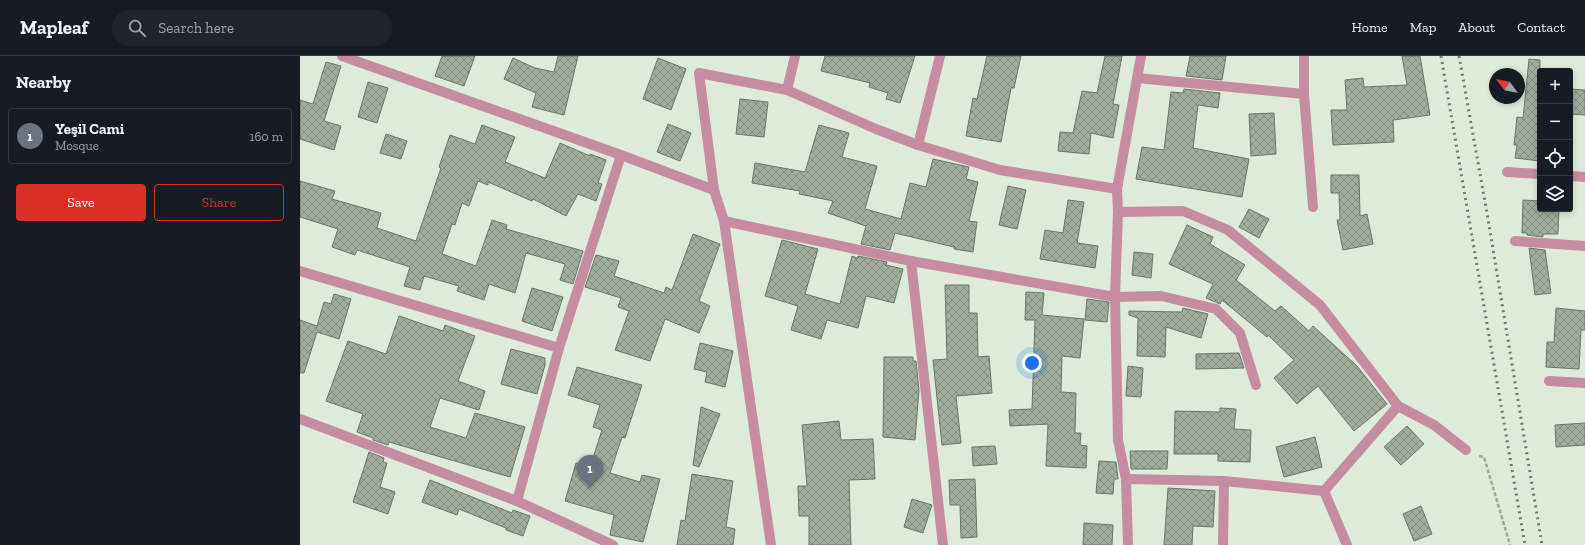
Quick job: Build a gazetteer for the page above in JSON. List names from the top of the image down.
{
  "north": "top left",
  "page": {
    "header": "Mapleaf",
    "search": "Search here",
    "nav": [
      "Home",
      "Map",
      "About",
      "Contact"
    ],
    "heading": "Nearby",
    "map_buttons": ["+", "−"],
    "list": [
      {
        "mark": "1",
        "name": "Yeşil Cami",
        "note": "Mosque",
        "value": "160 m"
      }
    ],
    "buttons": ["Save", "Share"],
    "pins": "1"
  }
}
